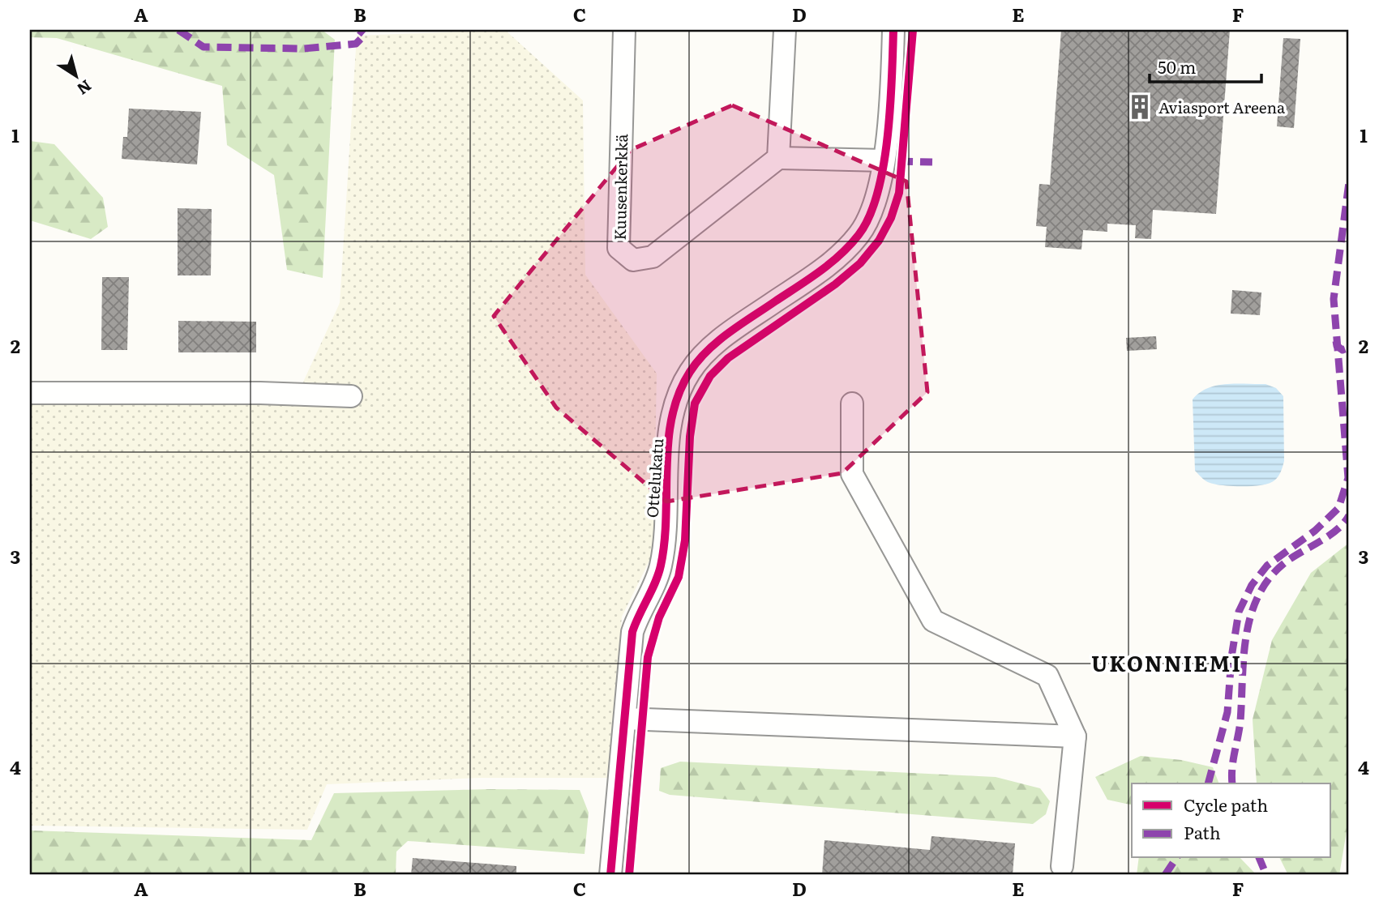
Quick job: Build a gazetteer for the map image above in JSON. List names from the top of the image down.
{
  "streets": {
    "street": ["Kuusenkerkkä", "Ottelukatu"]
  },
  "districts": ["UKONNIEMI"],
  "places": {
    "building": ["Aviasport Areena"]
  },
  "legend": ["Cycle path", "Path"],
  "scale_bar": "50 m",
  "north": "bottom right",
  "grid": {
    "columns": [
      "A",
      "B",
      "C",
      "D",
      "E",
      "F"
    ],
    "rows": [
      "1",
      "2",
      "3",
      "4"
    ]
  }
}
